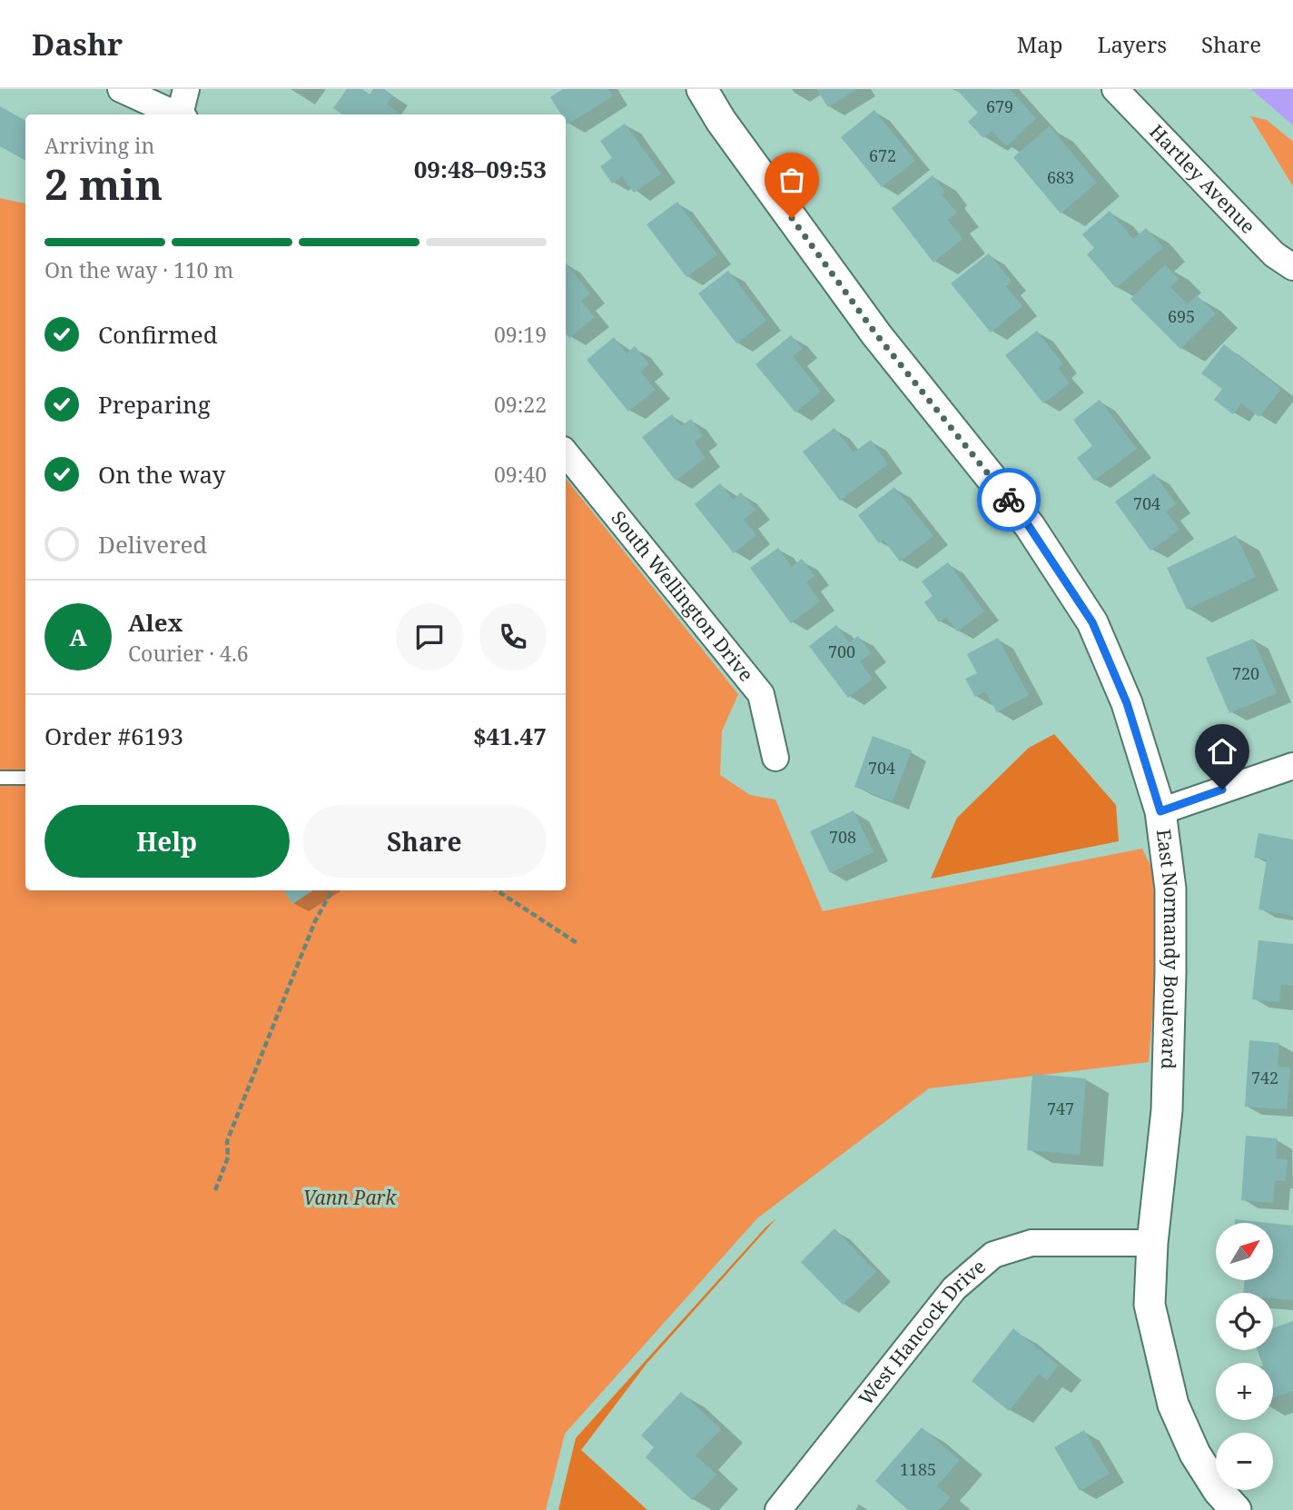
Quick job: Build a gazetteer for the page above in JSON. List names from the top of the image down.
{
  "streets": {
    "street": [
      "Hartley Avenue",
      "South Wellington Drive",
      "East Normandy Boulevard",
      "West Hancock Drive"
    ]
  },
  "crossings": [
    ["East Normandy Boulevard", "West Hancock Drive"]
  ],
  "parks": ["Vann Park"],
  "house_numbers": [
    "679",
    "672",
    "683",
    "695",
    "704",
    "700",
    "720",
    "704",
    "708",
    "742",
    "747",
    "1185"
  ],
  "north": "top right",
  "page": {
    "header": "Dashr",
    "nav": ["Map", "Layers", "Share"],
    "heading": ["2 min", "Arriving in", "09:48–09:53"],
    "panel": [
      "Alex",
      "Courier · 4.6",
      "Order #6193",
      "$41.47"
    ],
    "bar": "On the way · 110 m",
    "list": [
      ["Confirmed", "09:19"],
      ["Preparing", "09:22"],
      ["On the way", "09:40"],
      "Delivered"
    ],
    "round": "A",
    "buttons": ["Help", "Share"],
    "map_buttons": ["+", "−"]
  }
}
